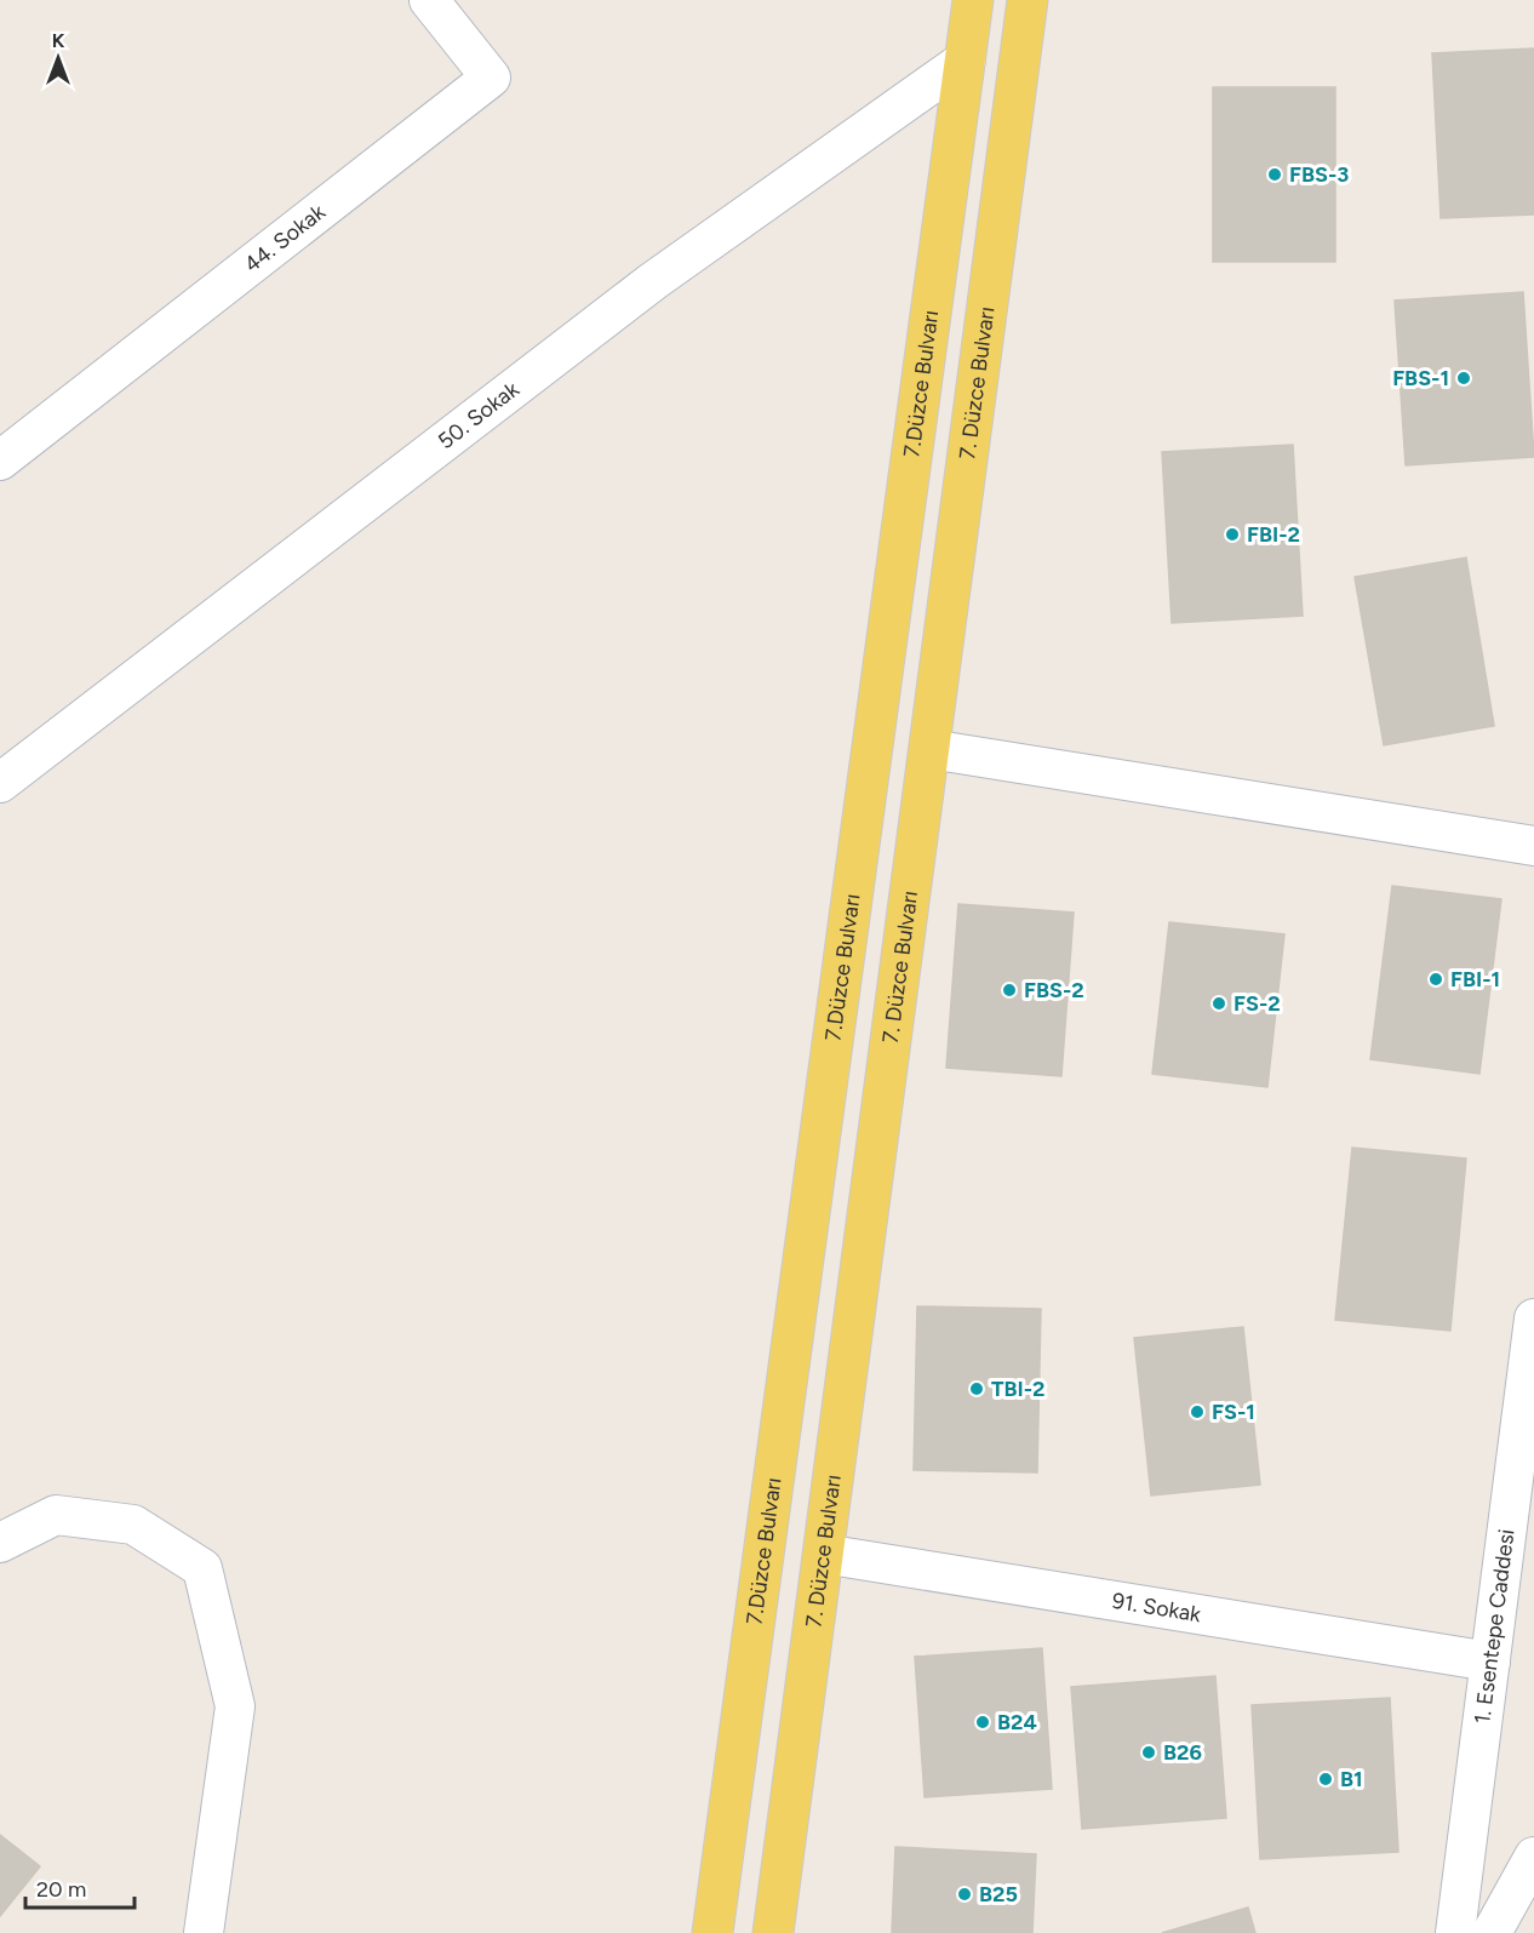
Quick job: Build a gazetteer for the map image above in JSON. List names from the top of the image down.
{
  "streets": {
    "main road": ["7.Düzce Bulvarı", "7. Düzce Bulvarı"],
    "street": [
      "44. Sokak",
      "50. Sokak",
      "91. Sokak",
      "1. Esentepe Caddesi"
    ]
  },
  "crossings": [
    ["7.Düzce Bulvarı", "50. Sokak"],
    ["7. Düzce Bulvarı", "91. Sokak"],
    ["91. Sokak", "1. Esentepe Caddesi"]
  ],
  "places": [
    "FBS-3",
    "FBS-1",
    "FBI-2",
    "FBI-1",
    "FBS-2",
    "FS-2",
    "TBI-2",
    "FS-1",
    "B24",
    "B26",
    "B1",
    "B25"
  ],
  "scale_bar": "20 m",
  "north": "top"
}
